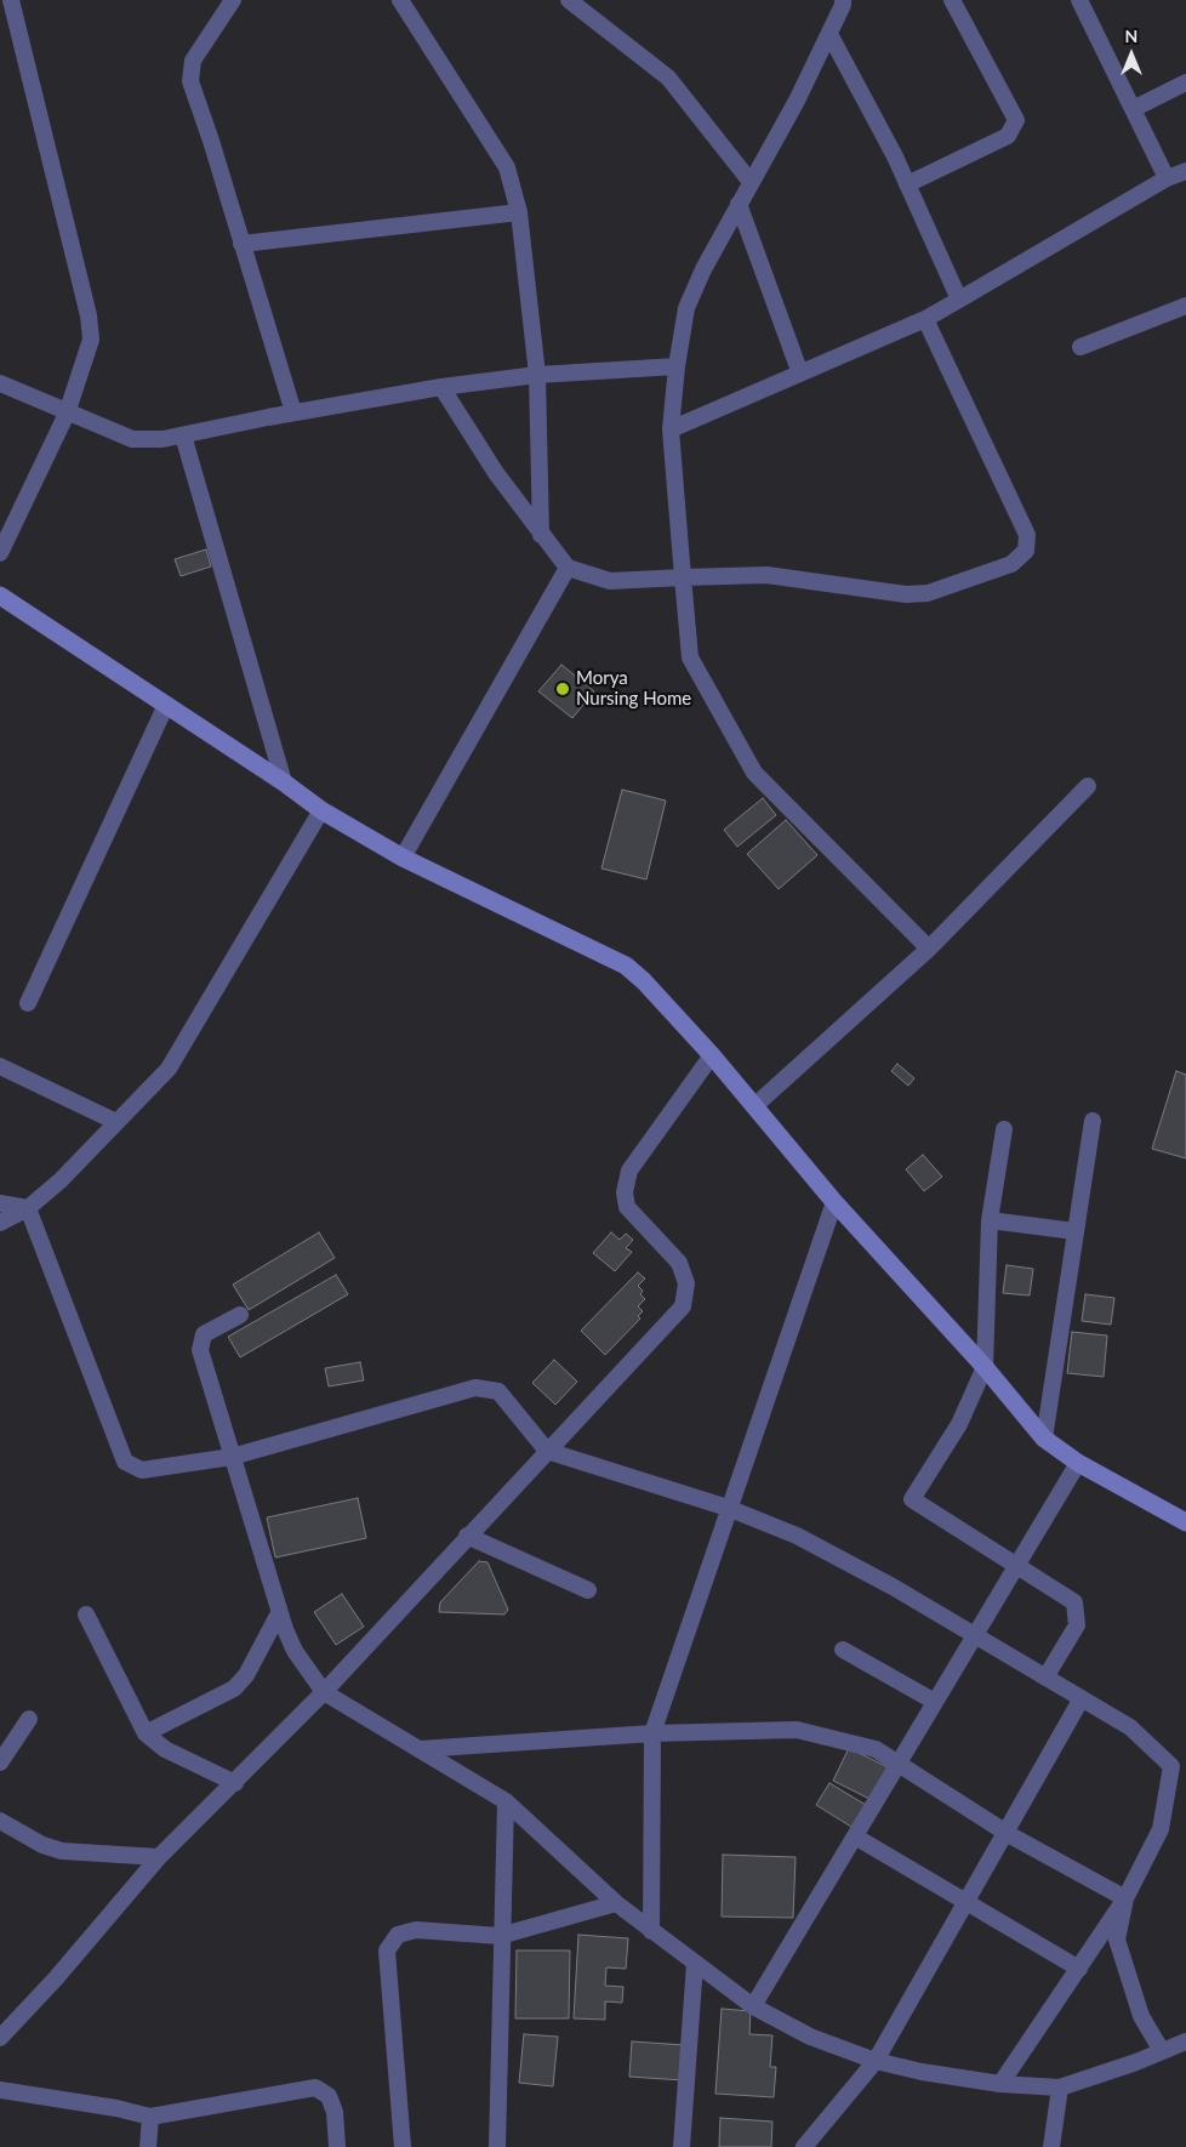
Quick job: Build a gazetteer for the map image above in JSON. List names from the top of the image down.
{
  "places": ["Morya Nursing Home"],
  "north": "top"
}
